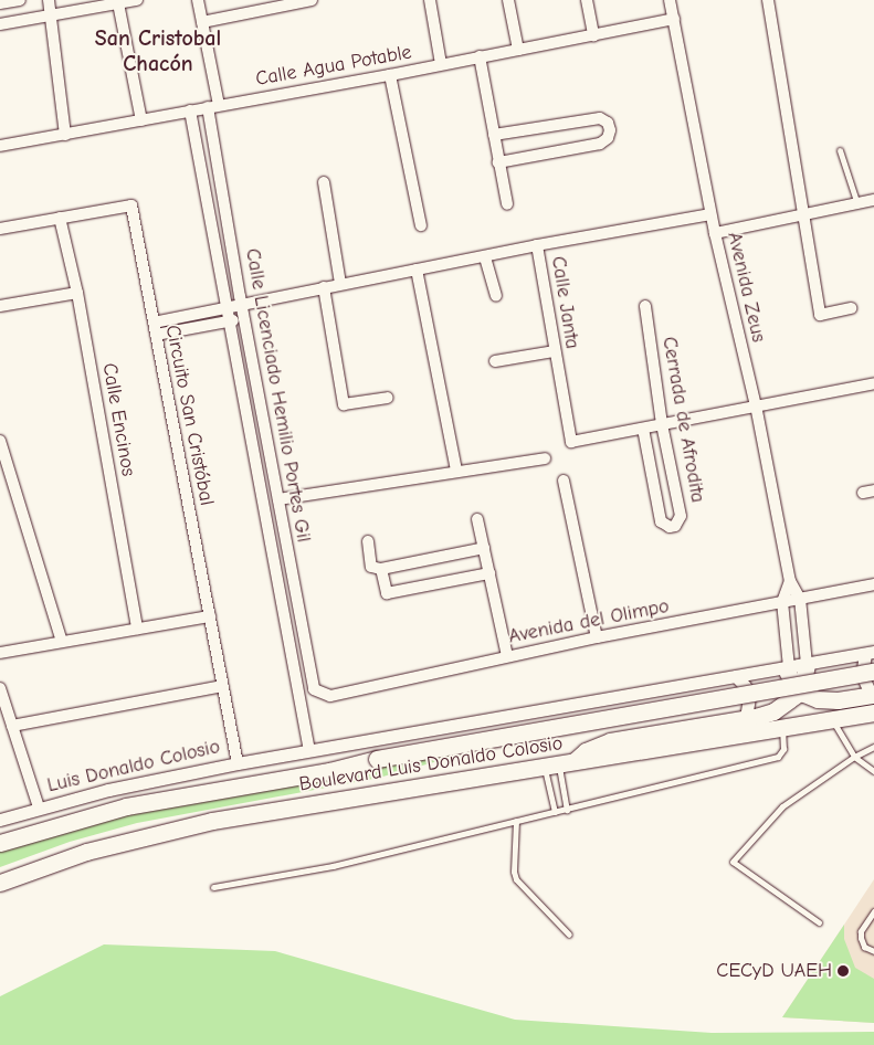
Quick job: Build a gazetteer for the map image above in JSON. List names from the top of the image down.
{
  "streets": {
    "main road": ["Boulevard Luis Donaldo Colosio"],
    "street": [
      "Calle Agua Potable",
      "Avenida Zeus",
      "Calle Janta",
      "Calle Licenciado Hemilio Portes Gil",
      "Circuito San Cristóbal",
      "Calle Encinos",
      "Cerrada de Afrodita",
      "Avenida del Olimpo",
      "Luis Donaldo Colosio"
    ]
  },
  "crossings": [
    ["Calle Agua Potable", "Avenida Zeus"],
    ["Calle Agua Potable", "Calle Licenciado Hemilio Portes Gil"],
    ["Avenida Zeus", "Calle Janta"],
    ["Avenida Zeus", "Avenida del Olimpo"],
    ["Avenida Zeus", "Luis Donaldo Colosio"],
    ["Calle Janta", "Cerrada de Afrodita"],
    ["Calle Licenciado Hemilio Portes Gil", "Avenida del Olimpo"],
    ["Circuito San Cristóbal", "Calle Encinos"],
    ["Circuito San Cristóbal", "Luis Donaldo Colosio"]
  ],
  "districts": ["San Cristobal Chacón"],
  "places": ["CECyD UAEH"]
}
